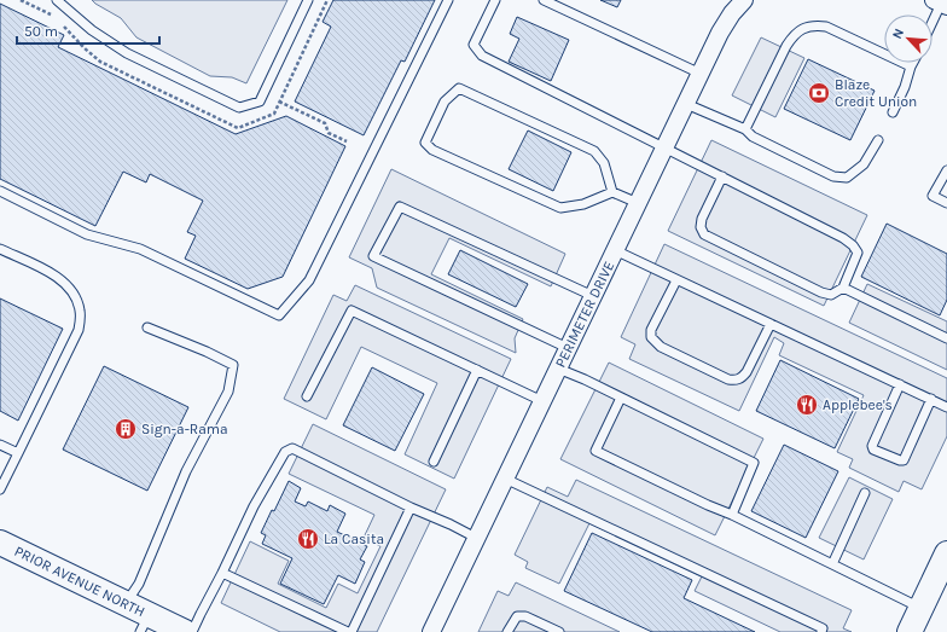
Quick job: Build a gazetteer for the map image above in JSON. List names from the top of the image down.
{
  "streets": {
    "street": ["PERIMETER DRIVE", "PRIOR AVENUE NORTH"]
  },
  "places": {
    "bank": ["Blaze Credit Union"],
    "restaurant": ["Applebee's", "La Casita"],
    "building": ["Sign-a-Rama"]
  },
  "scale_bar": "50 m",
  "north": "top left"
}
